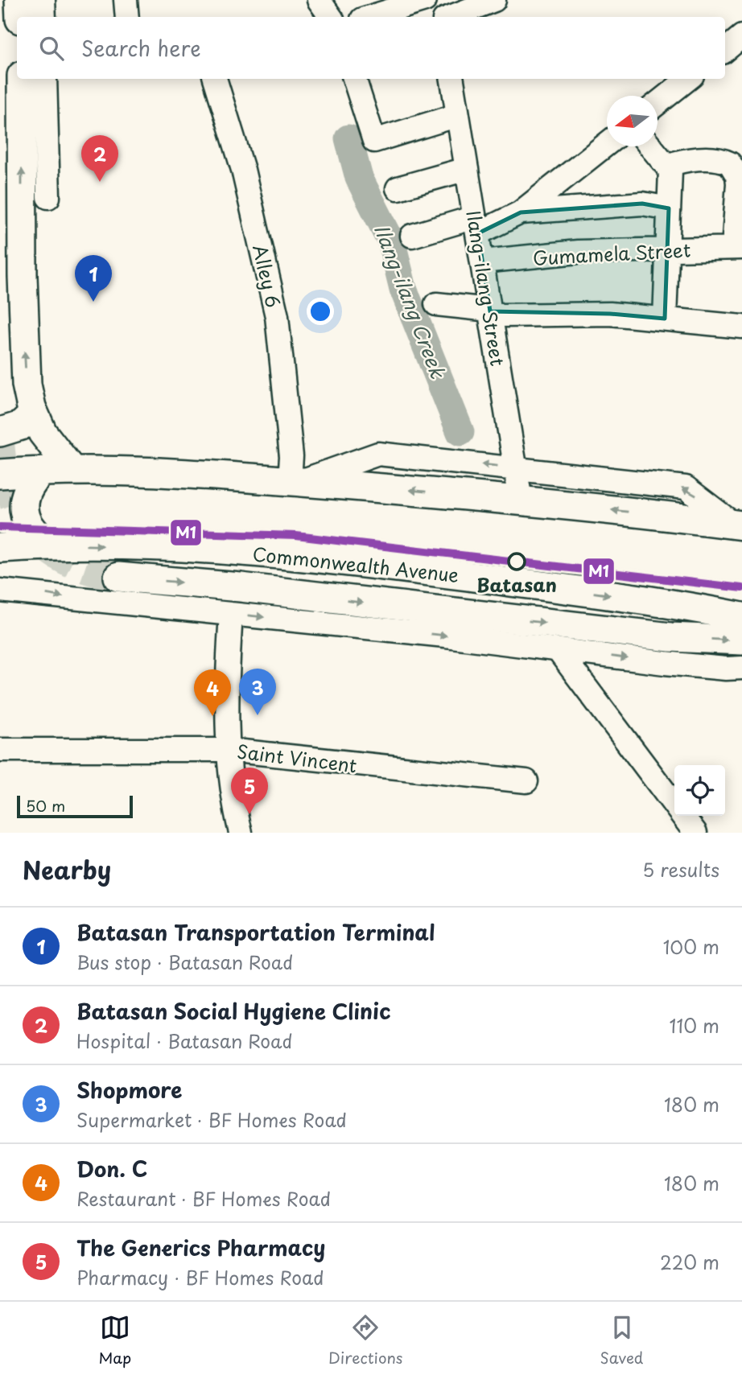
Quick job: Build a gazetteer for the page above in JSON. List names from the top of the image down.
{
  "streets": {
    "main road": ["Commonwealth Avenue"],
    "street": [
      "Gumamela Street",
      "Alley 6",
      "Ilang-ilang Street",
      "Saint Vincent"
    ]
  },
  "crossings": [
    ["Gumamela Street", "Ilang-ilang Street"]
  ],
  "water": ["Ilang-ilang Creek"],
  "places": ["Batasan"],
  "lines": ["transit line M1"],
  "scale_bar": "50 m",
  "north": "left",
  "page": {
    "search": "Search here",
    "pins": [
      "2",
      "1",
      "3",
      "4",
      "5"
    ],
    "scale": "50 m",
    "heading": ["Nearby", "5 results"],
    "list": [
      {
        "mark": "1",
        "name": "Batasan Transportation Terminal",
        "note": "Bus stop · Batasan Road",
        "value": "100 m"
      },
      {
        "mark": "2",
        "name": "Batasan Social Hygiene Clinic",
        "note": "Hospital · Batasan Road",
        "value": "110 m"
      },
      {
        "mark": "3",
        "name": "Shopmore",
        "note": "Supermarket · BF Homes Road",
        "value": "180 m"
      },
      {
        "mark": "4",
        "name": "Don. C",
        "note": "Restaurant · BF Homes Road",
        "value": "180 m"
      },
      {
        "mark": "5",
        "name": "The Generics Pharmacy",
        "note": "Pharmacy · BF Homes Road",
        "value": "220 m"
      }
    ],
    "nav": ["Map", "Directions", "Saved"]
  }
}
